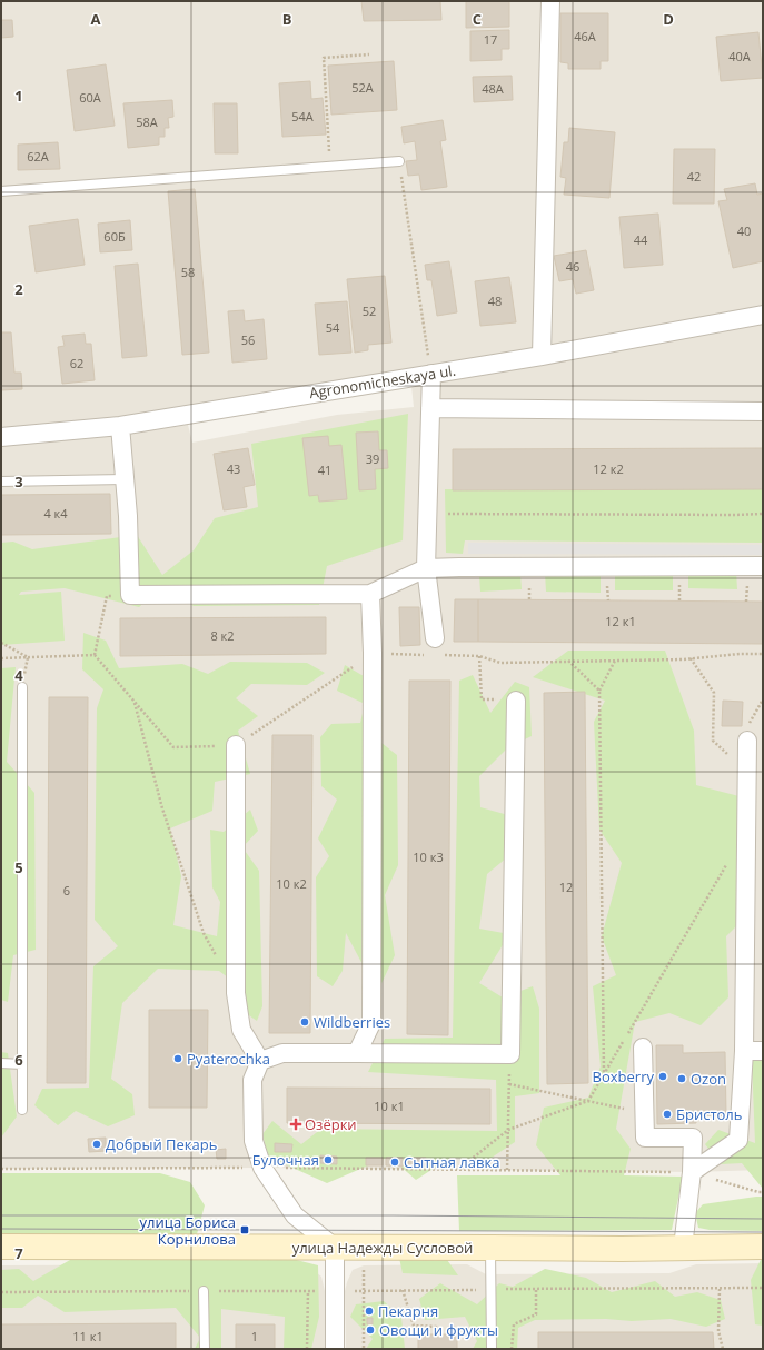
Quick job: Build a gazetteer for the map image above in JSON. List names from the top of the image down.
{
  "streets": {
    "main road": ["улица Надежды Сусловой"],
    "street": ["Agronomicheskaya ul."]
  },
  "places": {
    "other": [
      "Wildberries",
      "Pyaterochka",
      "Boxberry",
      "Ozon",
      "Бристоль",
      "Добрый Пекарь",
      "Булочная",
      "Сытная лавка",
      "Пекарня",
      "Овощи и фрукты"
    ],
    "health": ["Озёрки"],
    "transit": ["улица Бориса Корнилова"]
  },
  "house_numbers": [
    "46А",
    "17",
    "40А",
    "52А",
    "48А",
    "60А",
    "54А",
    "58А",
    "62А",
    "42",
    "40",
    "60Б",
    "44",
    "46",
    "58",
    "48",
    "52",
    "54",
    "56",
    "62",
    "39",
    "43",
    "12 к2",
    "41",
    "4 к4",
    "12 к1",
    "8 к2",
    "10 к3",
    "10 к2",
    "12",
    "6",
    "10 к1",
    "11 к1",
    "1"
  ],
  "grid": {
    "columns": [
      "A",
      "B",
      "C",
      "D"
    ],
    "rows": [
      "1",
      "2",
      "3",
      "4",
      "5",
      "6",
      "7"
    ]
  }
}
